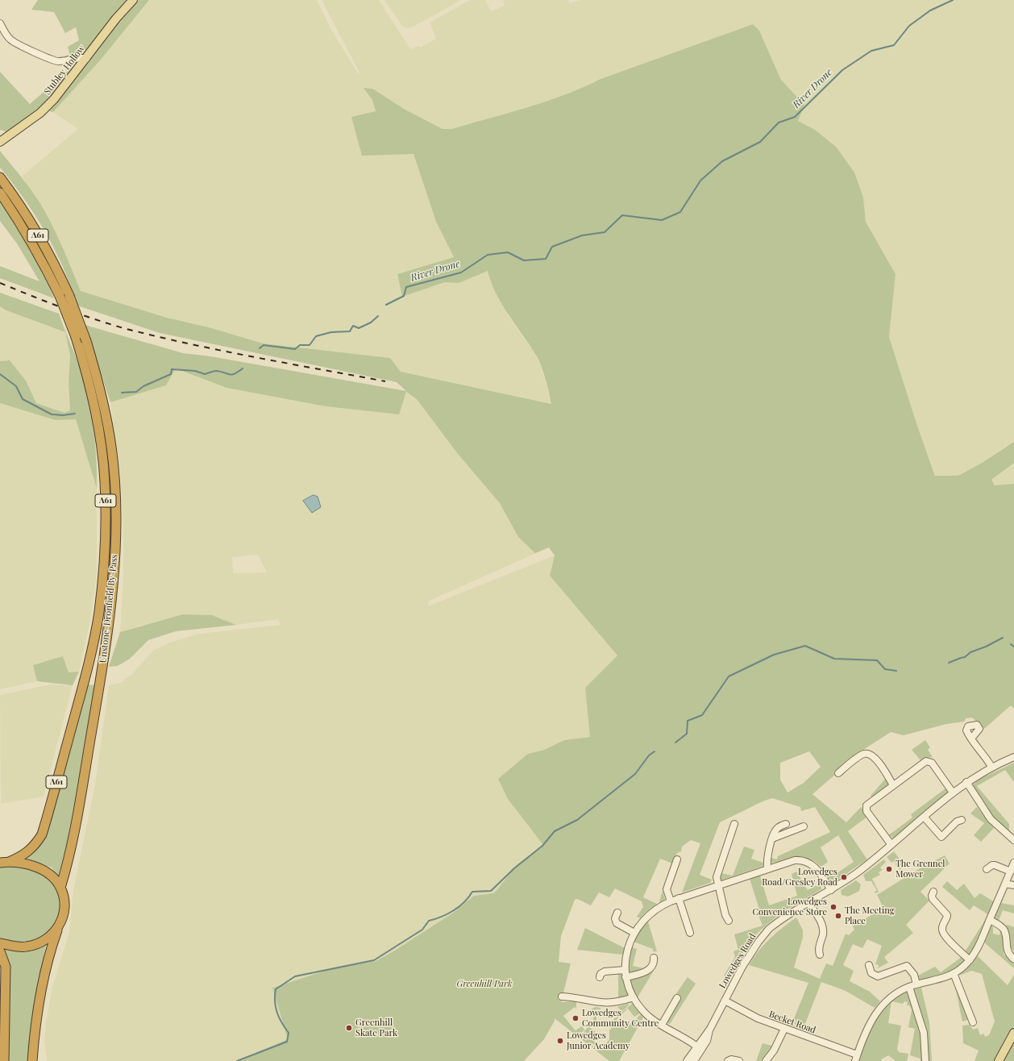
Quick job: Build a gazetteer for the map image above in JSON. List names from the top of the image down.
{
  "streets": {
    "highway": ["A61", "Unstone-Dronfield By-Pass"],
    "main road": ["Stubley Hollow"],
    "street": ["Lowedges Road", "Becket Road"]
  },
  "crossings": [
    ["Lowedges Road", "Becket Road"]
  ],
  "water": ["River Drone"],
  "parks": ["Greenhill Park"],
  "places": [
    "The Grennel Mower",
    "Lowedges Road/Gresley Road",
    "Lowedges Convenience Store",
    "The Meeting Place",
    "Lowedges Community Centre",
    "Greenhill Skate Park",
    "Lowedges Junior Academy"
  ]
}
